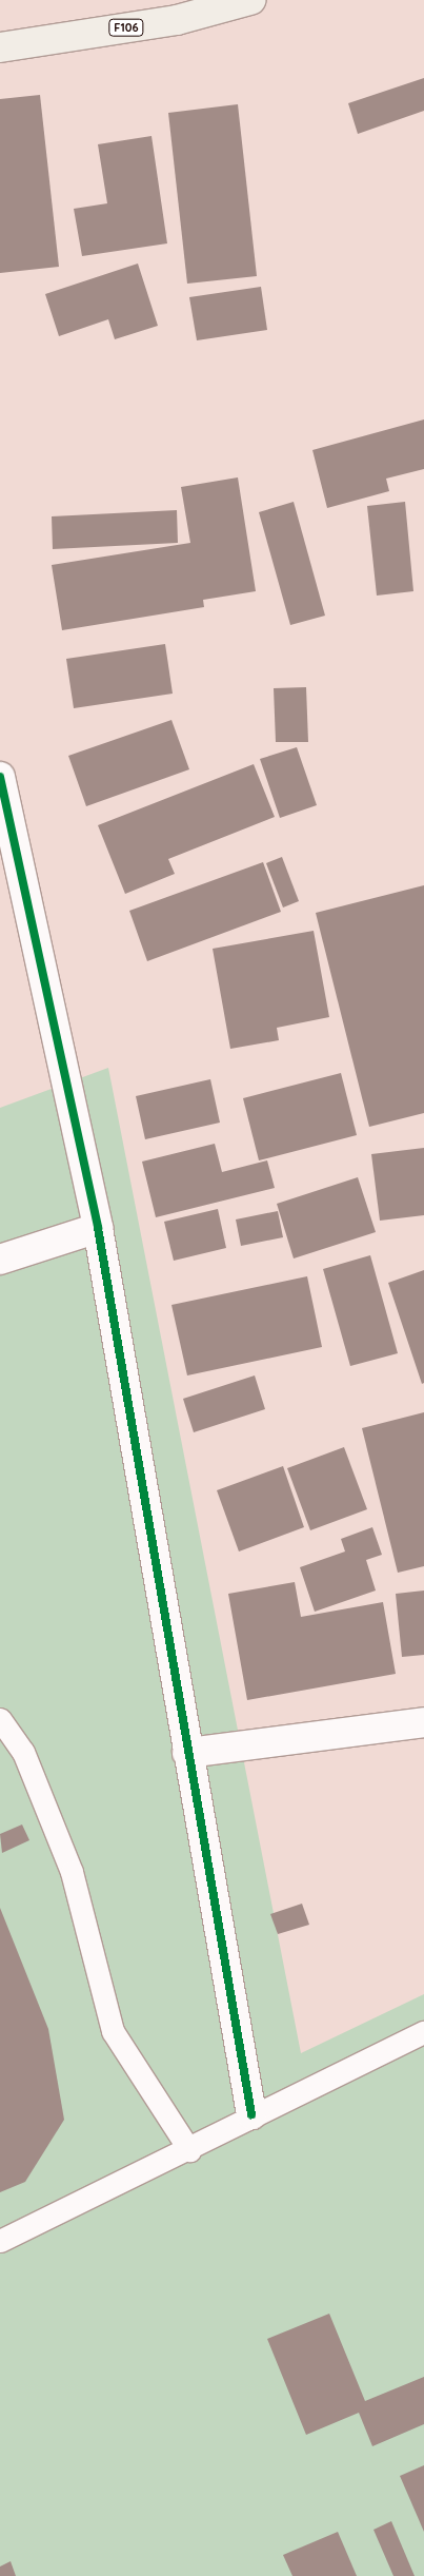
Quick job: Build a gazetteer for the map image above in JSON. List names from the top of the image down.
{
  "streets": {
    "main road": ["F106"]
  }
}
